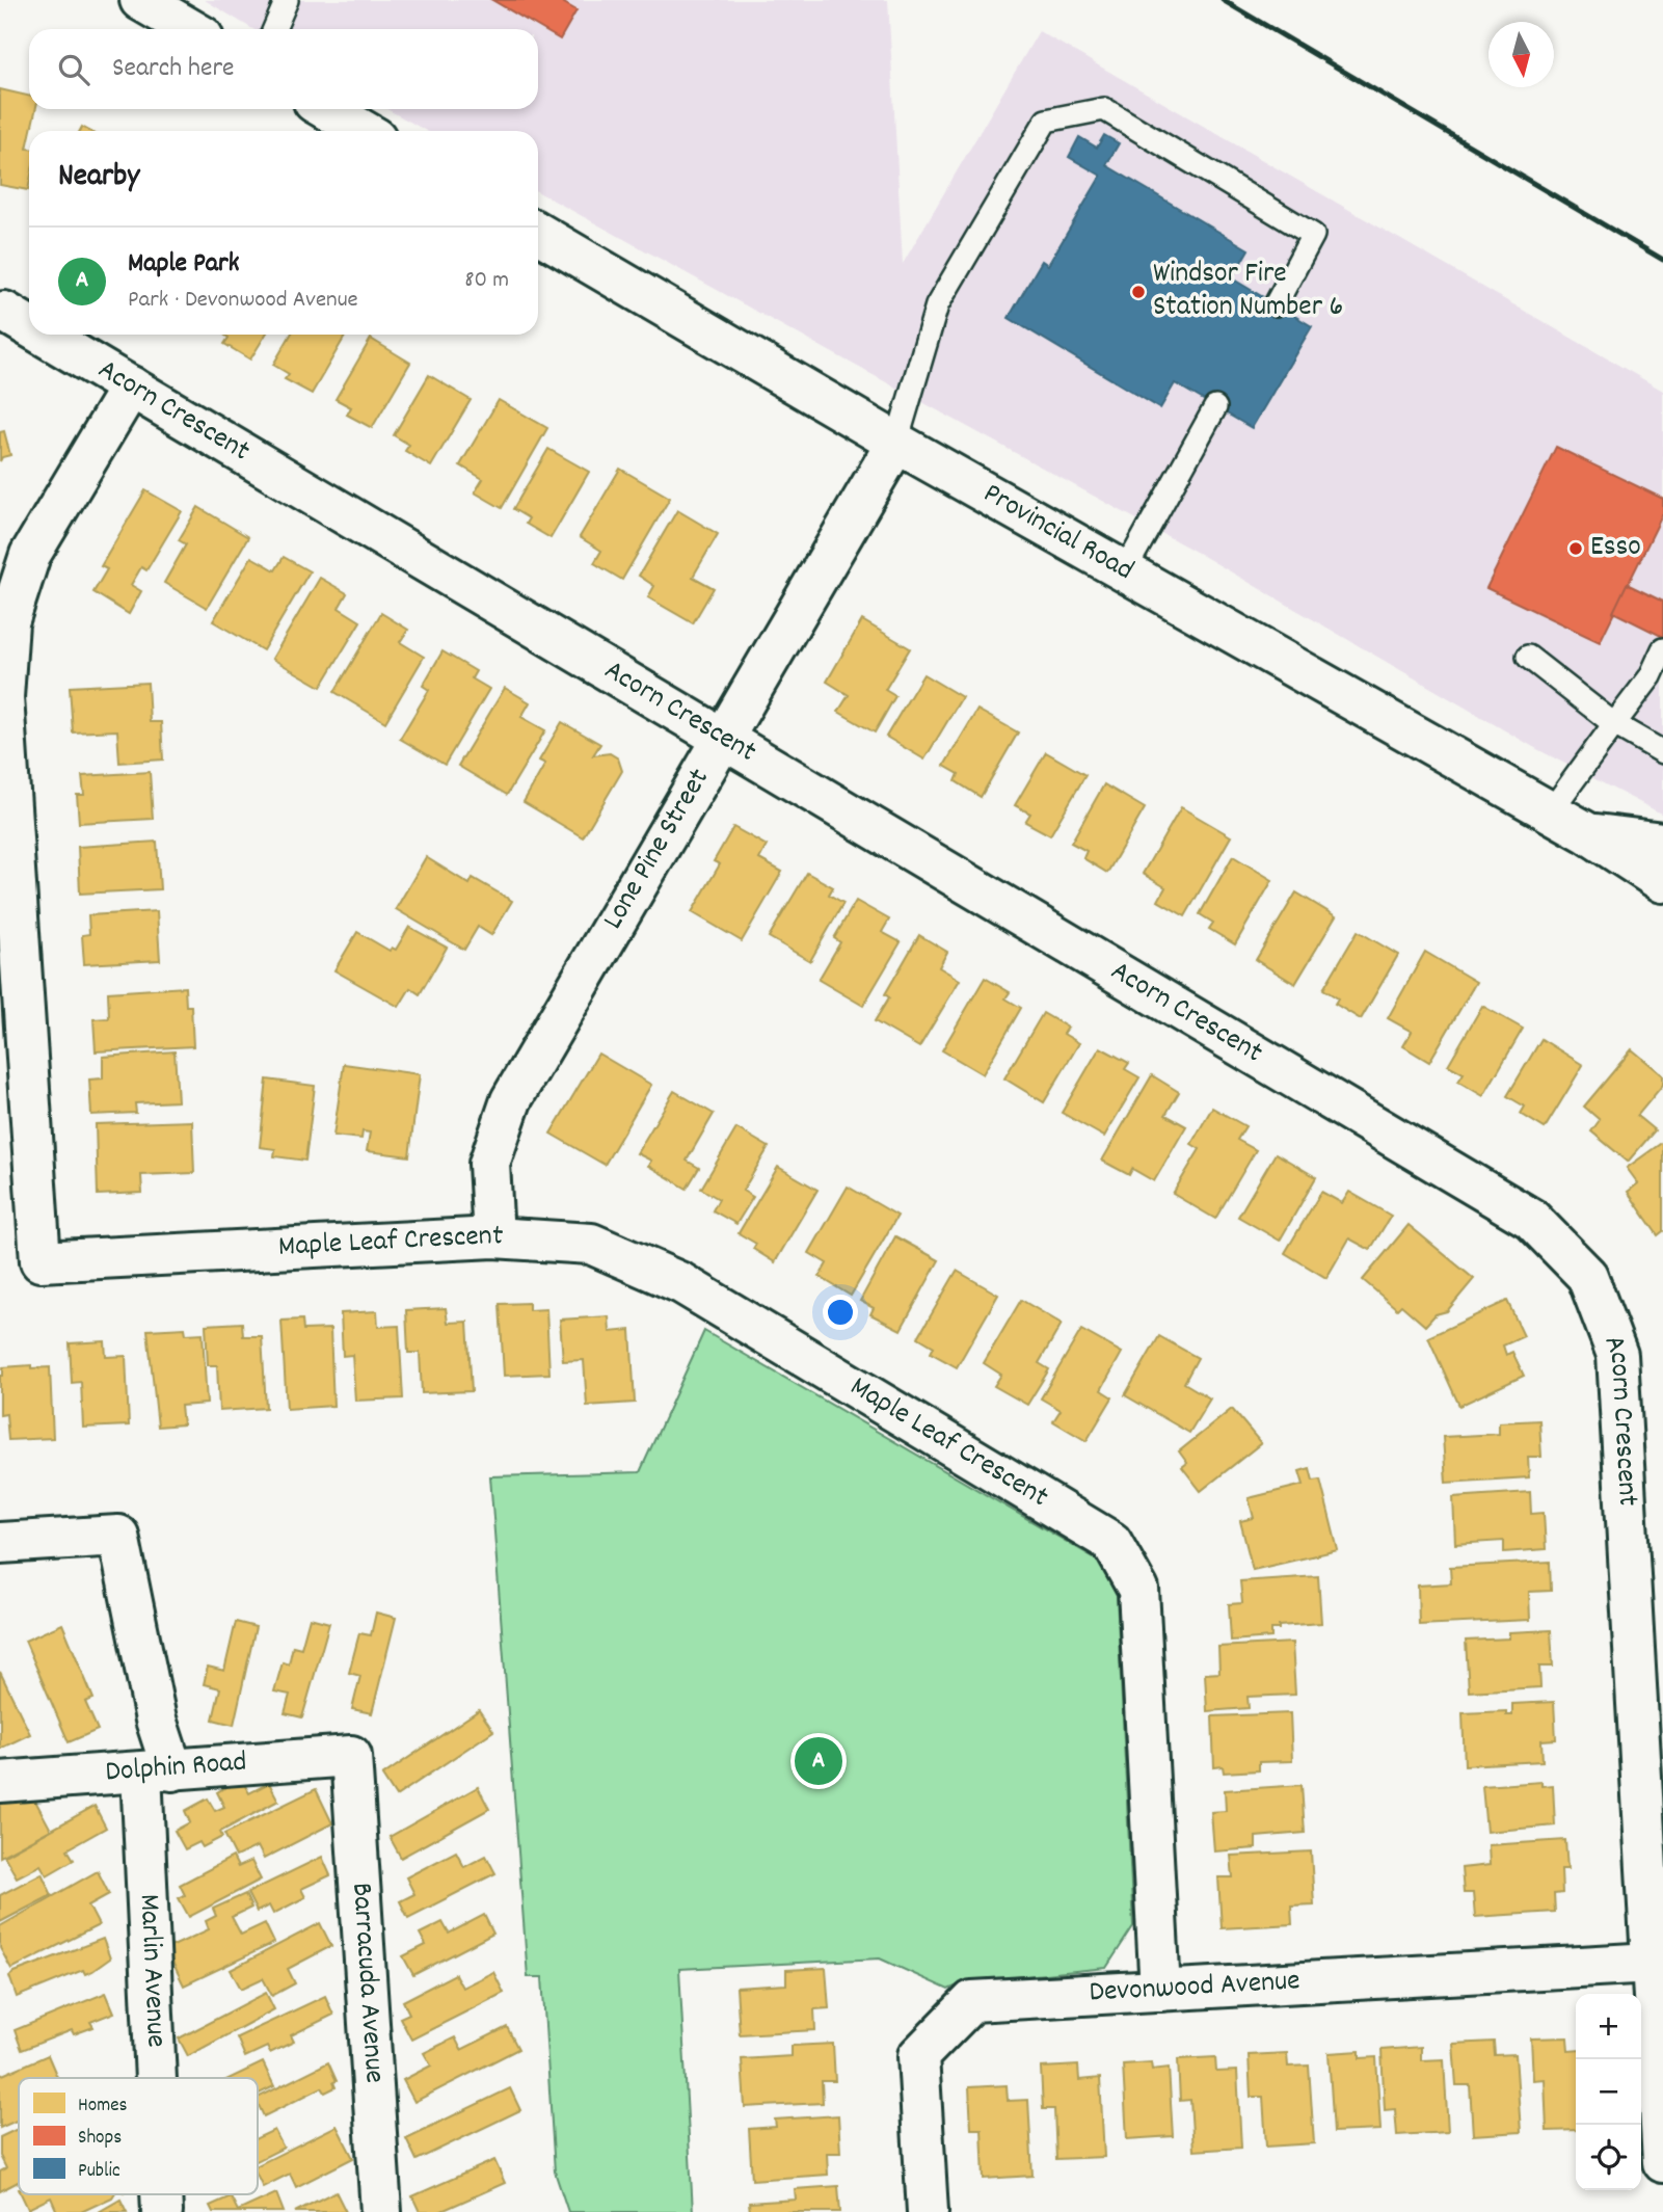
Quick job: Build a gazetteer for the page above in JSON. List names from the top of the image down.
{
  "streets": {
    "street": [
      "Acorn Crescent",
      "Provincial Road",
      "Lone Pine Street",
      "Maple Leaf Crescent",
      "Dolphin Road",
      "Marlin Avenue",
      "Barracuda Avenue",
      "Devonwood Avenue"
    ]
  },
  "crossings": [
    ["Acorn Crescent", "Lone Pine Street"],
    ["Acorn Crescent", "Maple Leaf Crescent"],
    ["Acorn Crescent", "Devonwood Avenue"],
    ["Provincial Road", "Lone Pine Street"],
    ["Lone Pine Street", "Maple Leaf Crescent"],
    ["Maple Leaf Crescent", "Devonwood Avenue"],
    ["Dolphin Road", "Marlin Avenue"],
    ["Dolphin Road", "Barracuda Avenue"]
  ],
  "places": ["Windsor Fire Station Number 6", "Esso"],
  "legend": ["Homes", "Shops", "Public"],
  "north": "bottom",
  "page": {
    "search": "Search here",
    "heading": "Nearby",
    "list": [
      {
        "mark": "A",
        "name": "Maple Park",
        "note": "Park · Devonwood Avenue",
        "value": "80 m"
      }
    ],
    "pins": "A",
    "map_buttons": ["+", "−"]
  }
}
